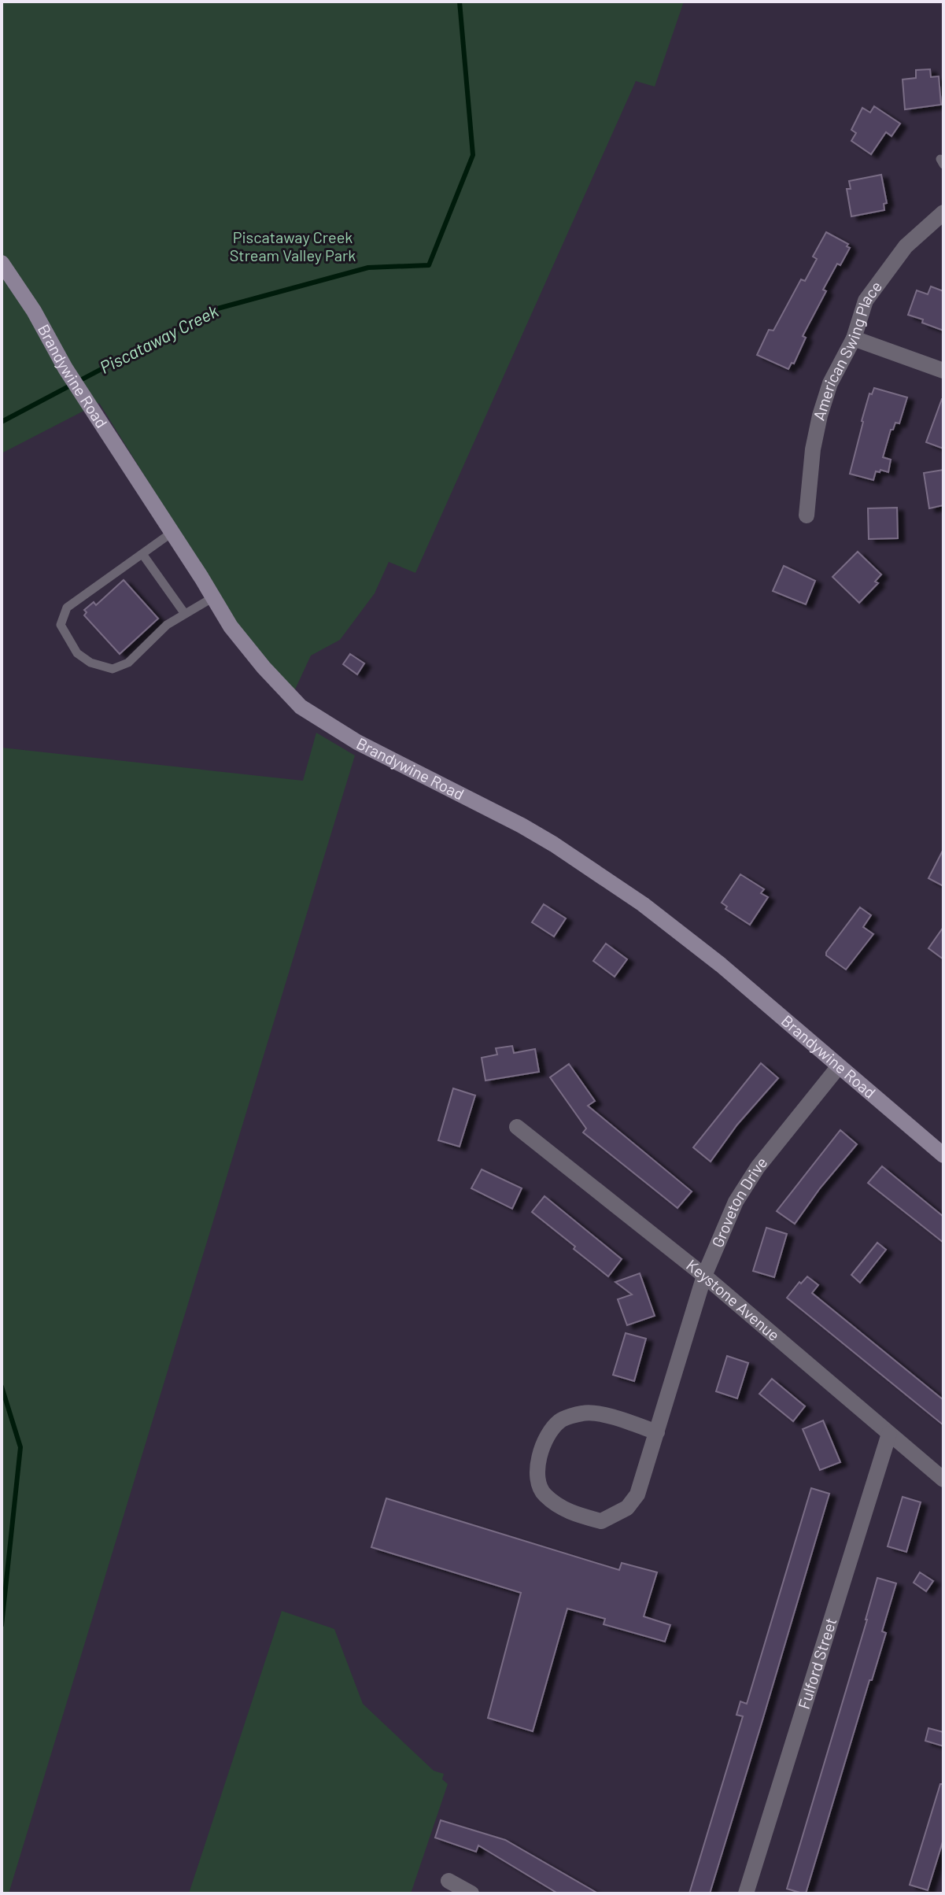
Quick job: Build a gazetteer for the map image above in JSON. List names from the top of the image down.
{
  "streets": {
    "main road": ["Brandywine Road"],
    "street": [
      "American Swing Place",
      "Groveton Drive",
      "Keystone Avenue",
      "Fulford Street"
    ]
  },
  "crossings": [
    ["Brandywine Road", "Groveton Drive"],
    ["Groveton Drive", "Keystone Avenue"],
    ["Keystone Avenue", "Fulford Street"]
  ],
  "water": ["Piscataway Creek"],
  "parks": ["Piscataway Creek Stream Valley Park"]
}
